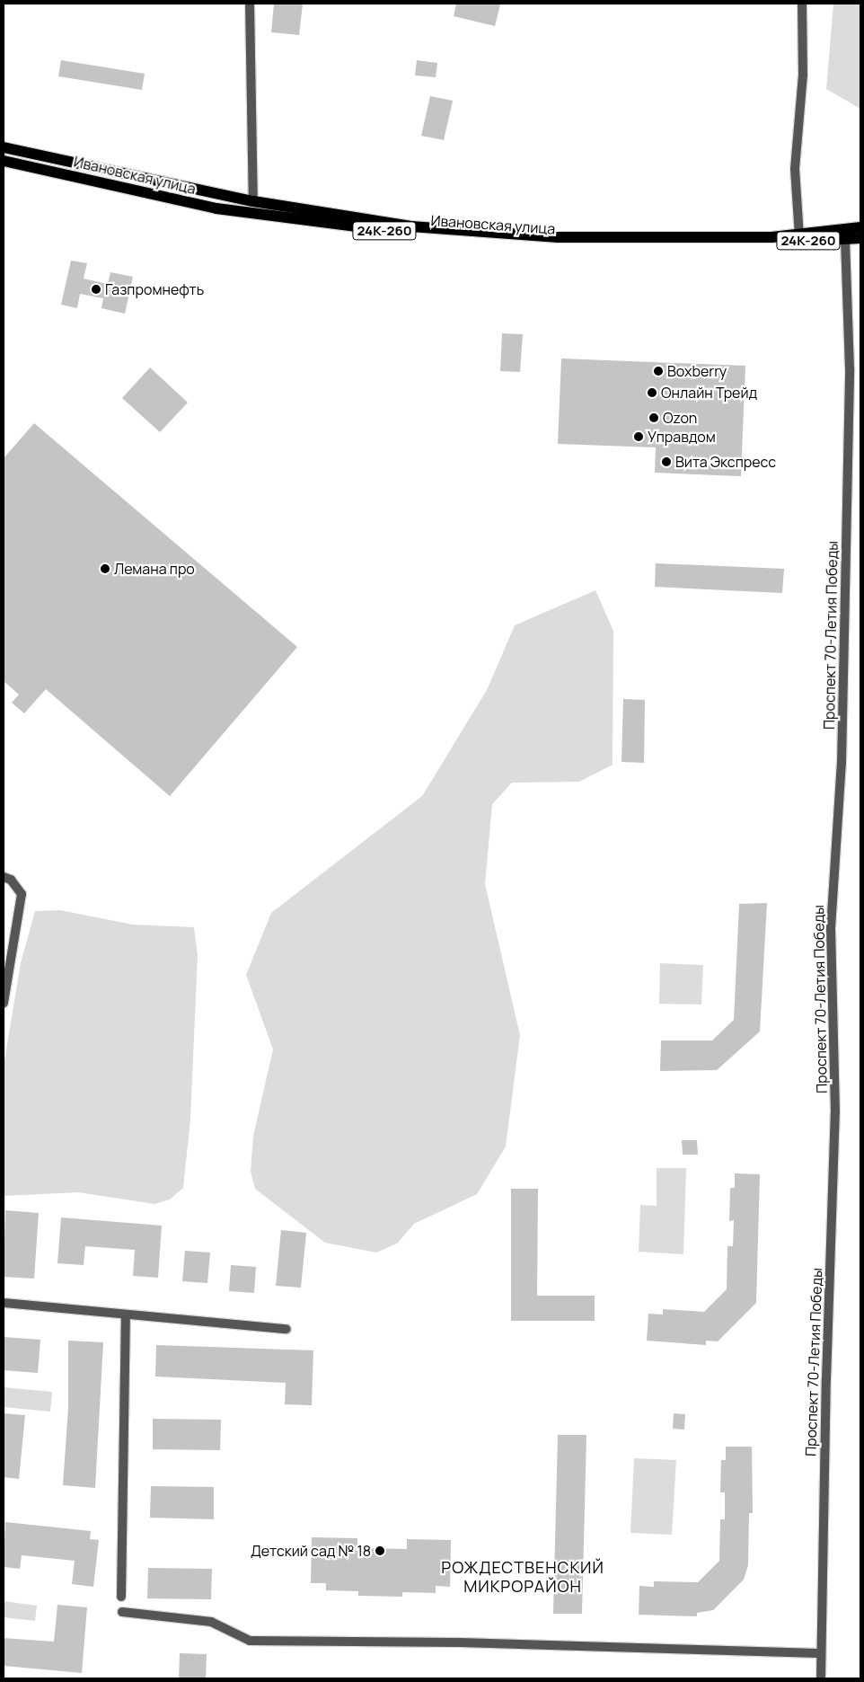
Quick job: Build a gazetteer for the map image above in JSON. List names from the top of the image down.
{
  "streets": {
    "main road": ["Ивановская улица", "24К-260"],
    "street": ["Проспект 70-Летия Победы"]
  },
  "crossings": [
    ["Ивановская улица", "24К-260"],
    ["24К-260", "Проспект 70-Летия Победы"]
  ],
  "districts": ["РОЖДЕСТВЕНСКИЙ МИКРОРАЙОН"],
  "places": [
    "Газпромнефть",
    "Boxberry",
    "Онлайн Трейд",
    "Ozon",
    "Управдом",
    "Вита Экспресс",
    "Лемана про",
    "Детский сад № 18"
  ]
}
